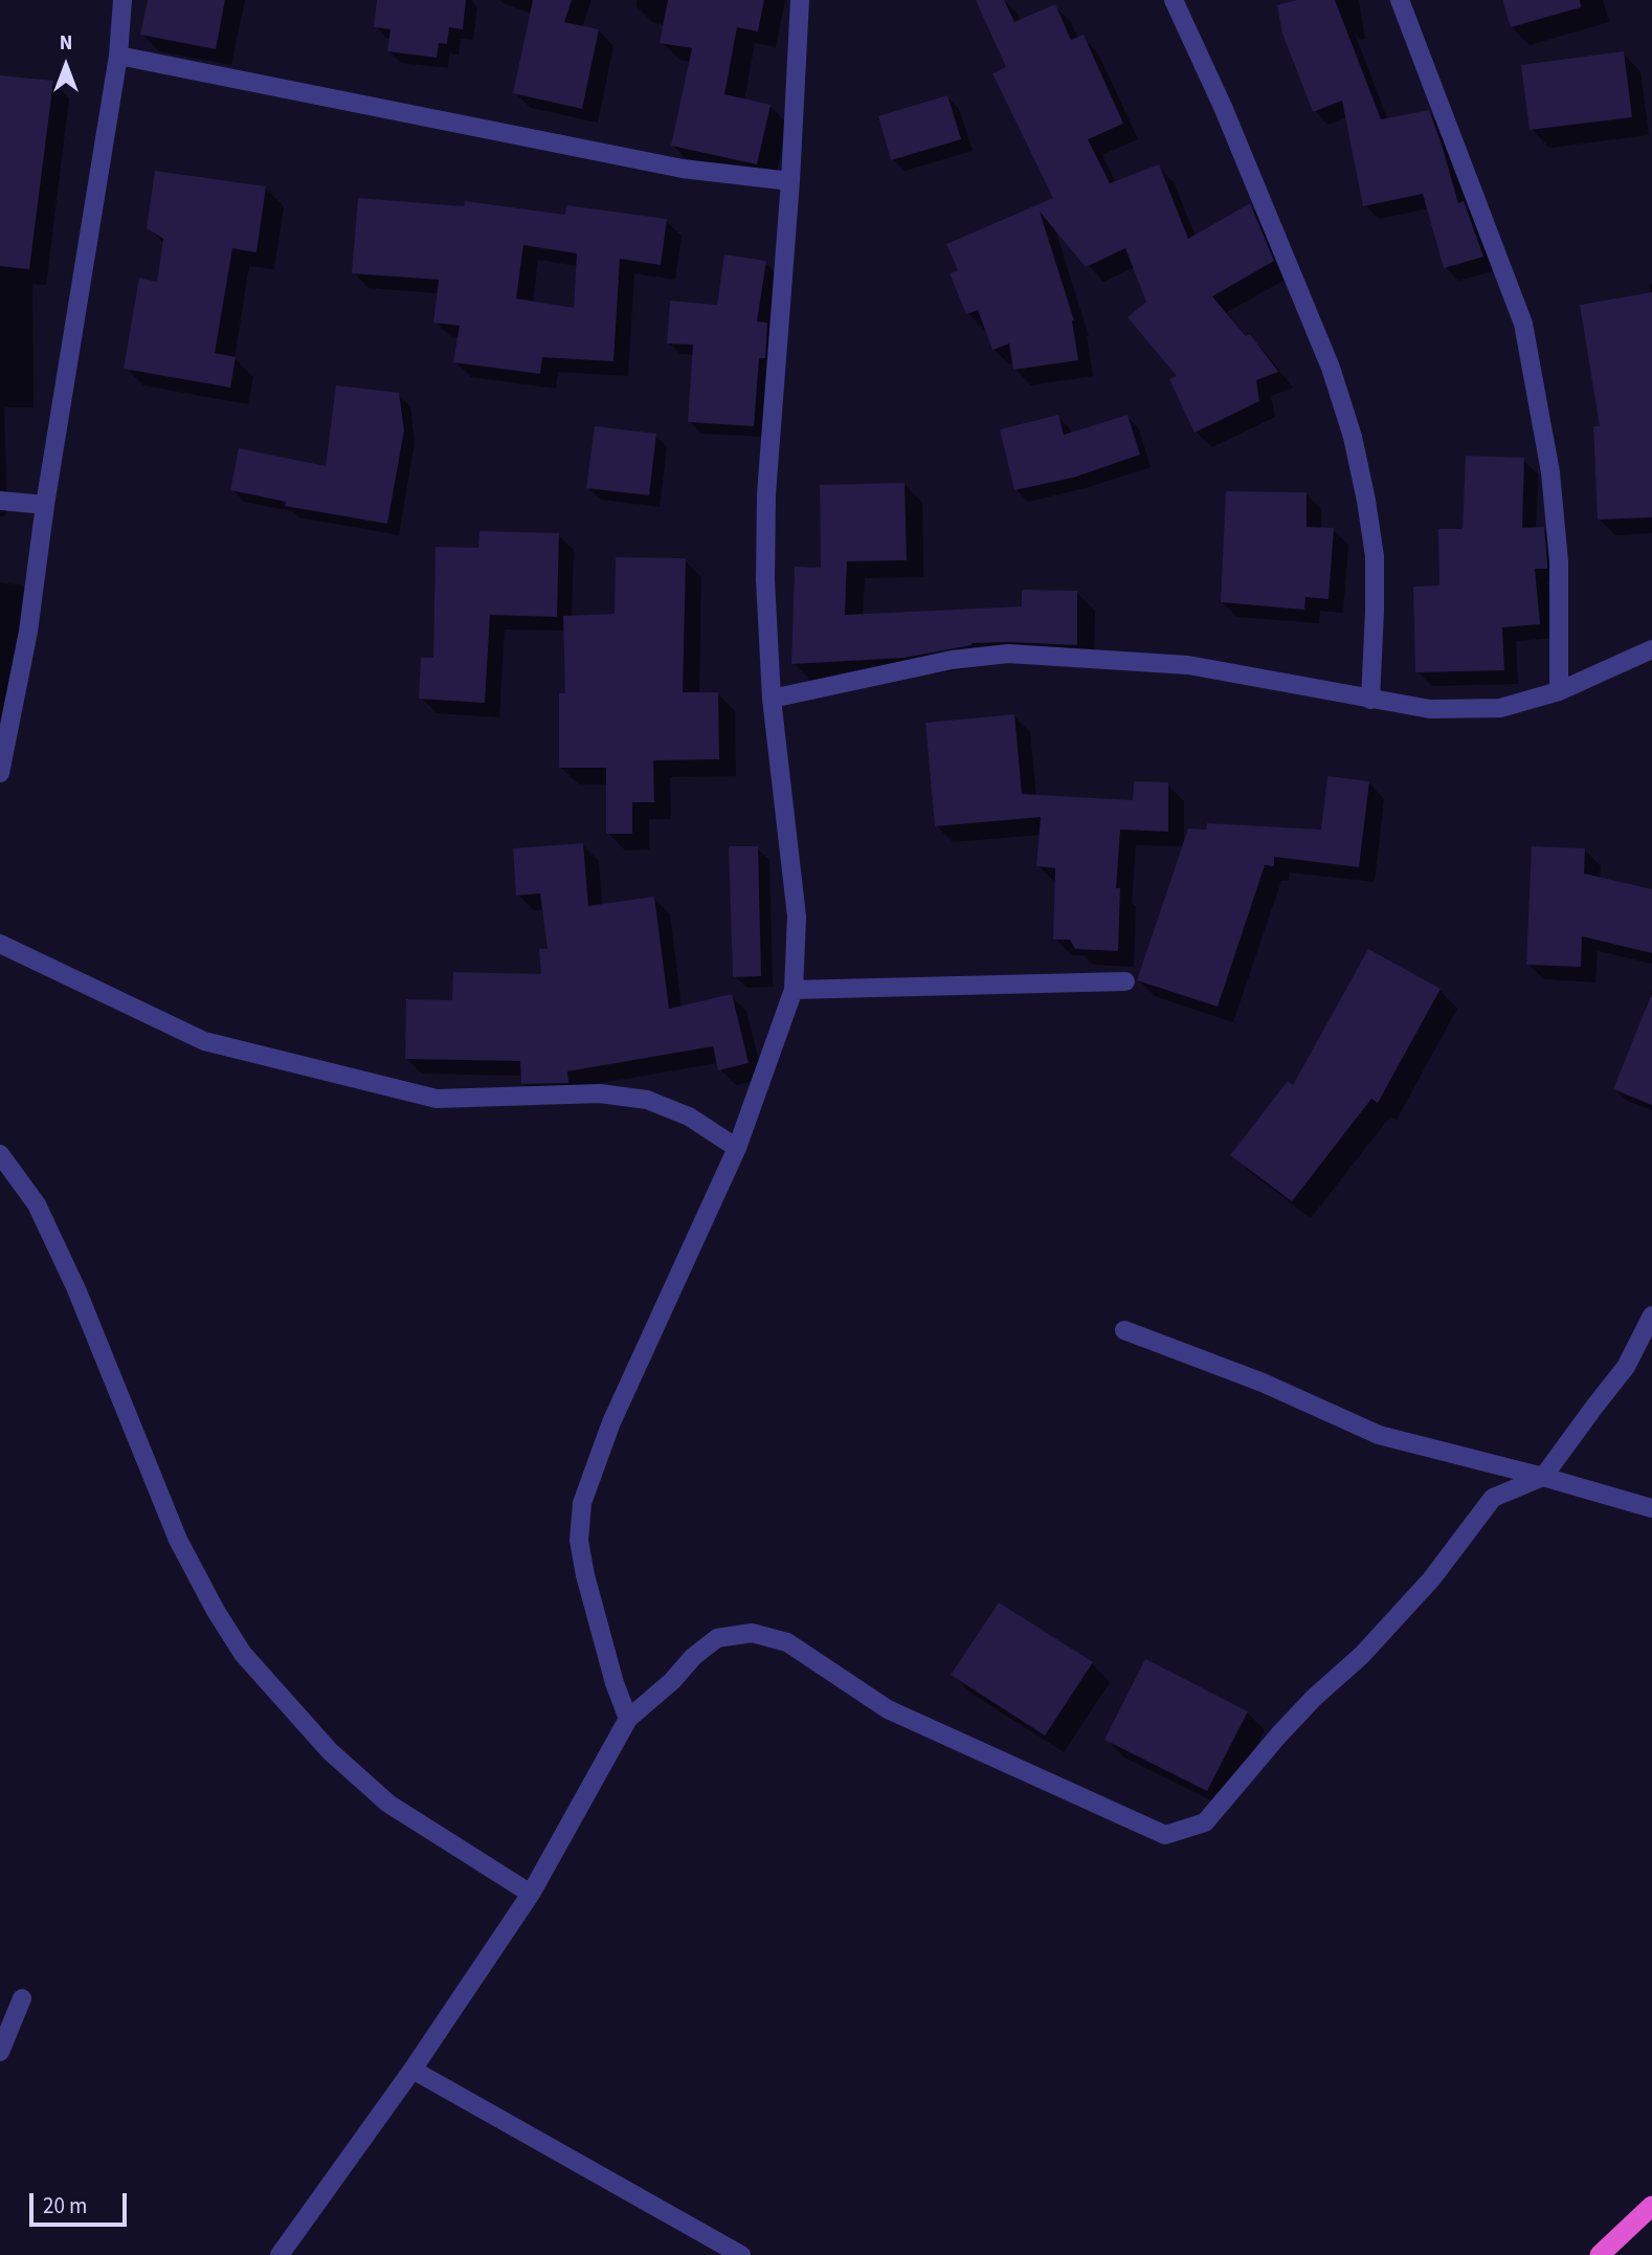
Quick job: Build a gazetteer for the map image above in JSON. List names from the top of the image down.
{
  "scale_bar": "20 m",
  "north": "top"
}
